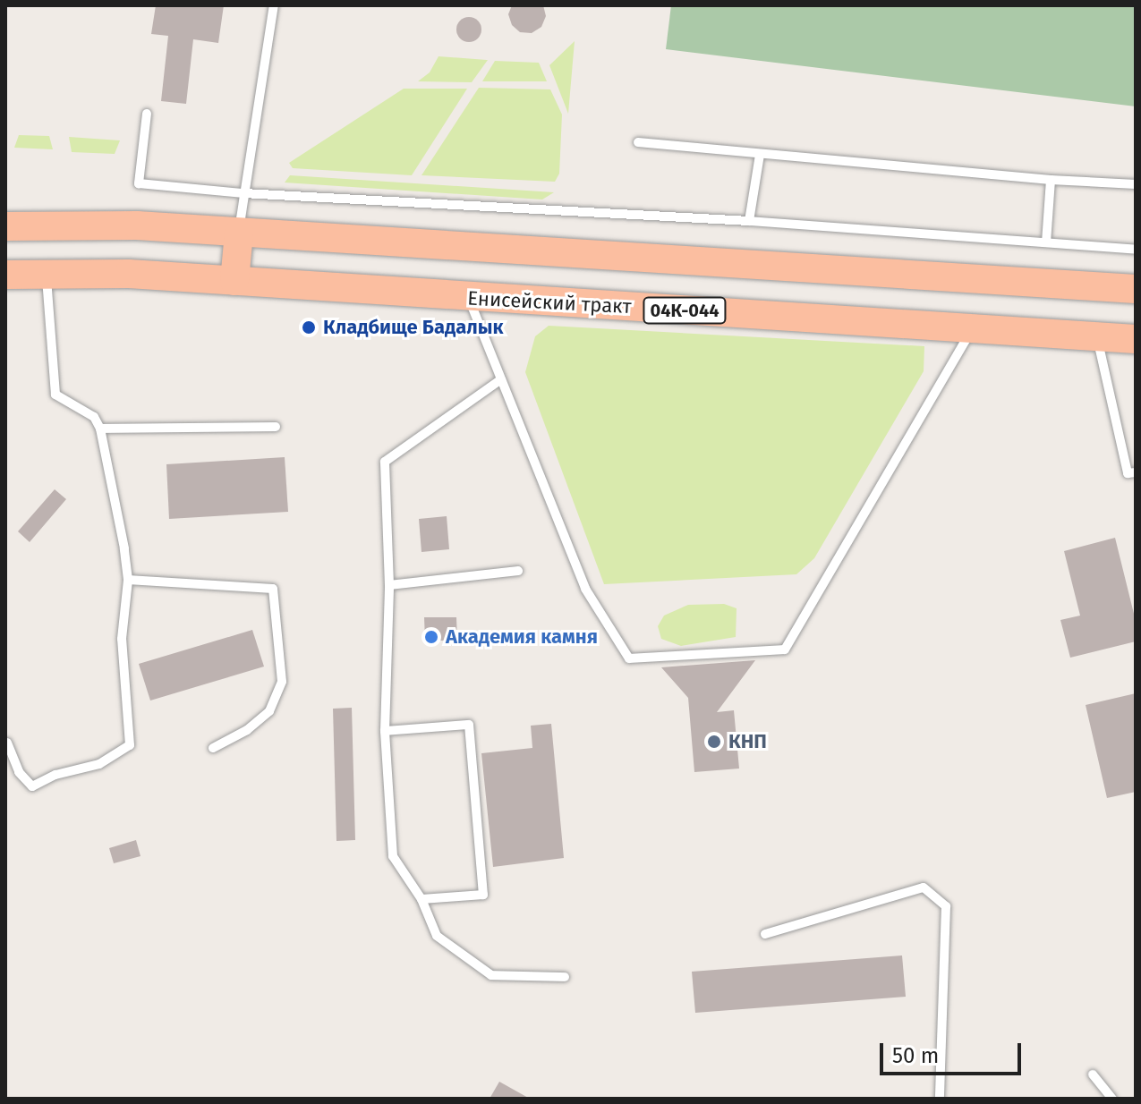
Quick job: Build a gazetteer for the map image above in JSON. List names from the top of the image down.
{
  "streets": {
    "main road": ["Енисейский тракт", "04К-044"]
  },
  "places": ["Кладбище Бадалык", "Академия камня", "КНП"],
  "scale_bar": "50 m"
}
